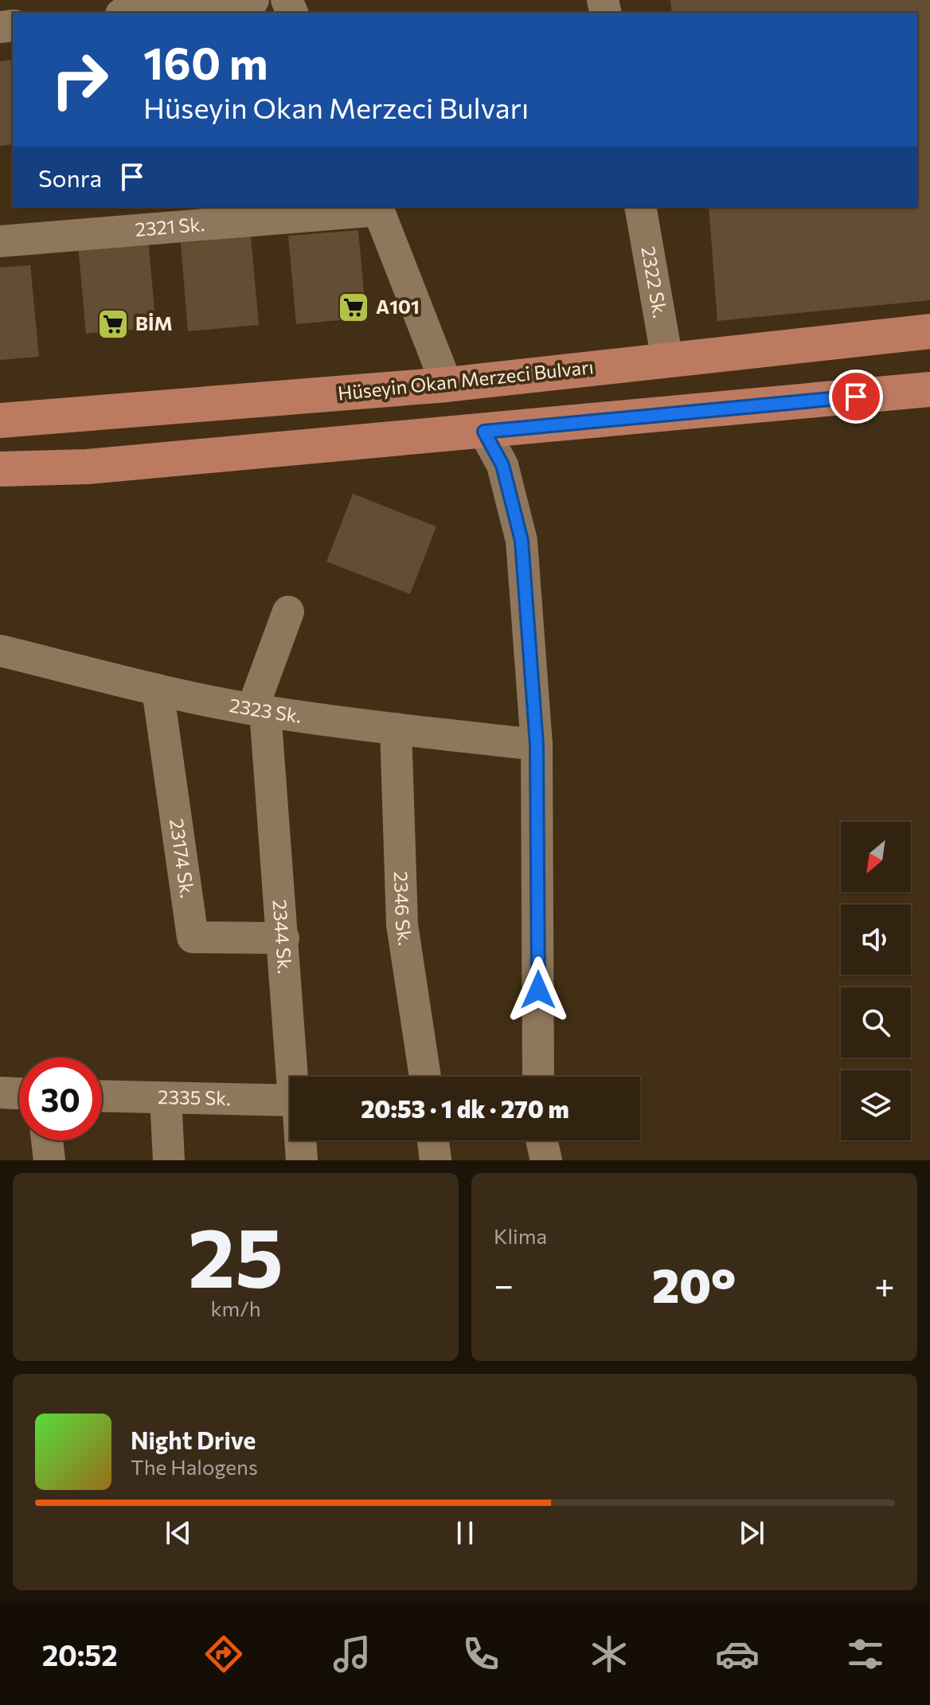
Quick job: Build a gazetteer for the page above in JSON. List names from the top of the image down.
{
  "streets": {
    "main road": ["Hüseyin Okan Merzeci Bulvarı"],
    "street": [
      "2321 Sk.",
      "2322 Sk.",
      "2323 Sk.",
      "23174 Sk.",
      "2346 Sk.",
      "2344 Sk.",
      "2335 Sk."
    ]
  },
  "crossings": [
    ["2322 Sk.", "Hüseyin Okan Merzeci Bulvarı"],
    ["2323 Sk.", "23174 Sk."],
    ["2323 Sk.", "2346 Sk."],
    ["2323 Sk.", "2344 Sk."],
    ["23174 Sk.", "2344 Sk."]
  ],
  "places": {
    "supermarket": ["A101", "BİM"]
  },
  "north": "bottom left",
  "page": {
    "turn": ["160 m", "Hüseyin Okan Merzeci Bulvarı"],
    "then": "Sonra",
    "limit": "30",
    "trip": "20:53 · 1 dk · 270 m",
    "tile": [
      ["25", "km/h"],
      "Klima"
    ],
    "heat": ["−", "20°", "+"],
    "song": ["Night Drive", "The Halogens"],
    "tabs": "20:52"
  }
}
